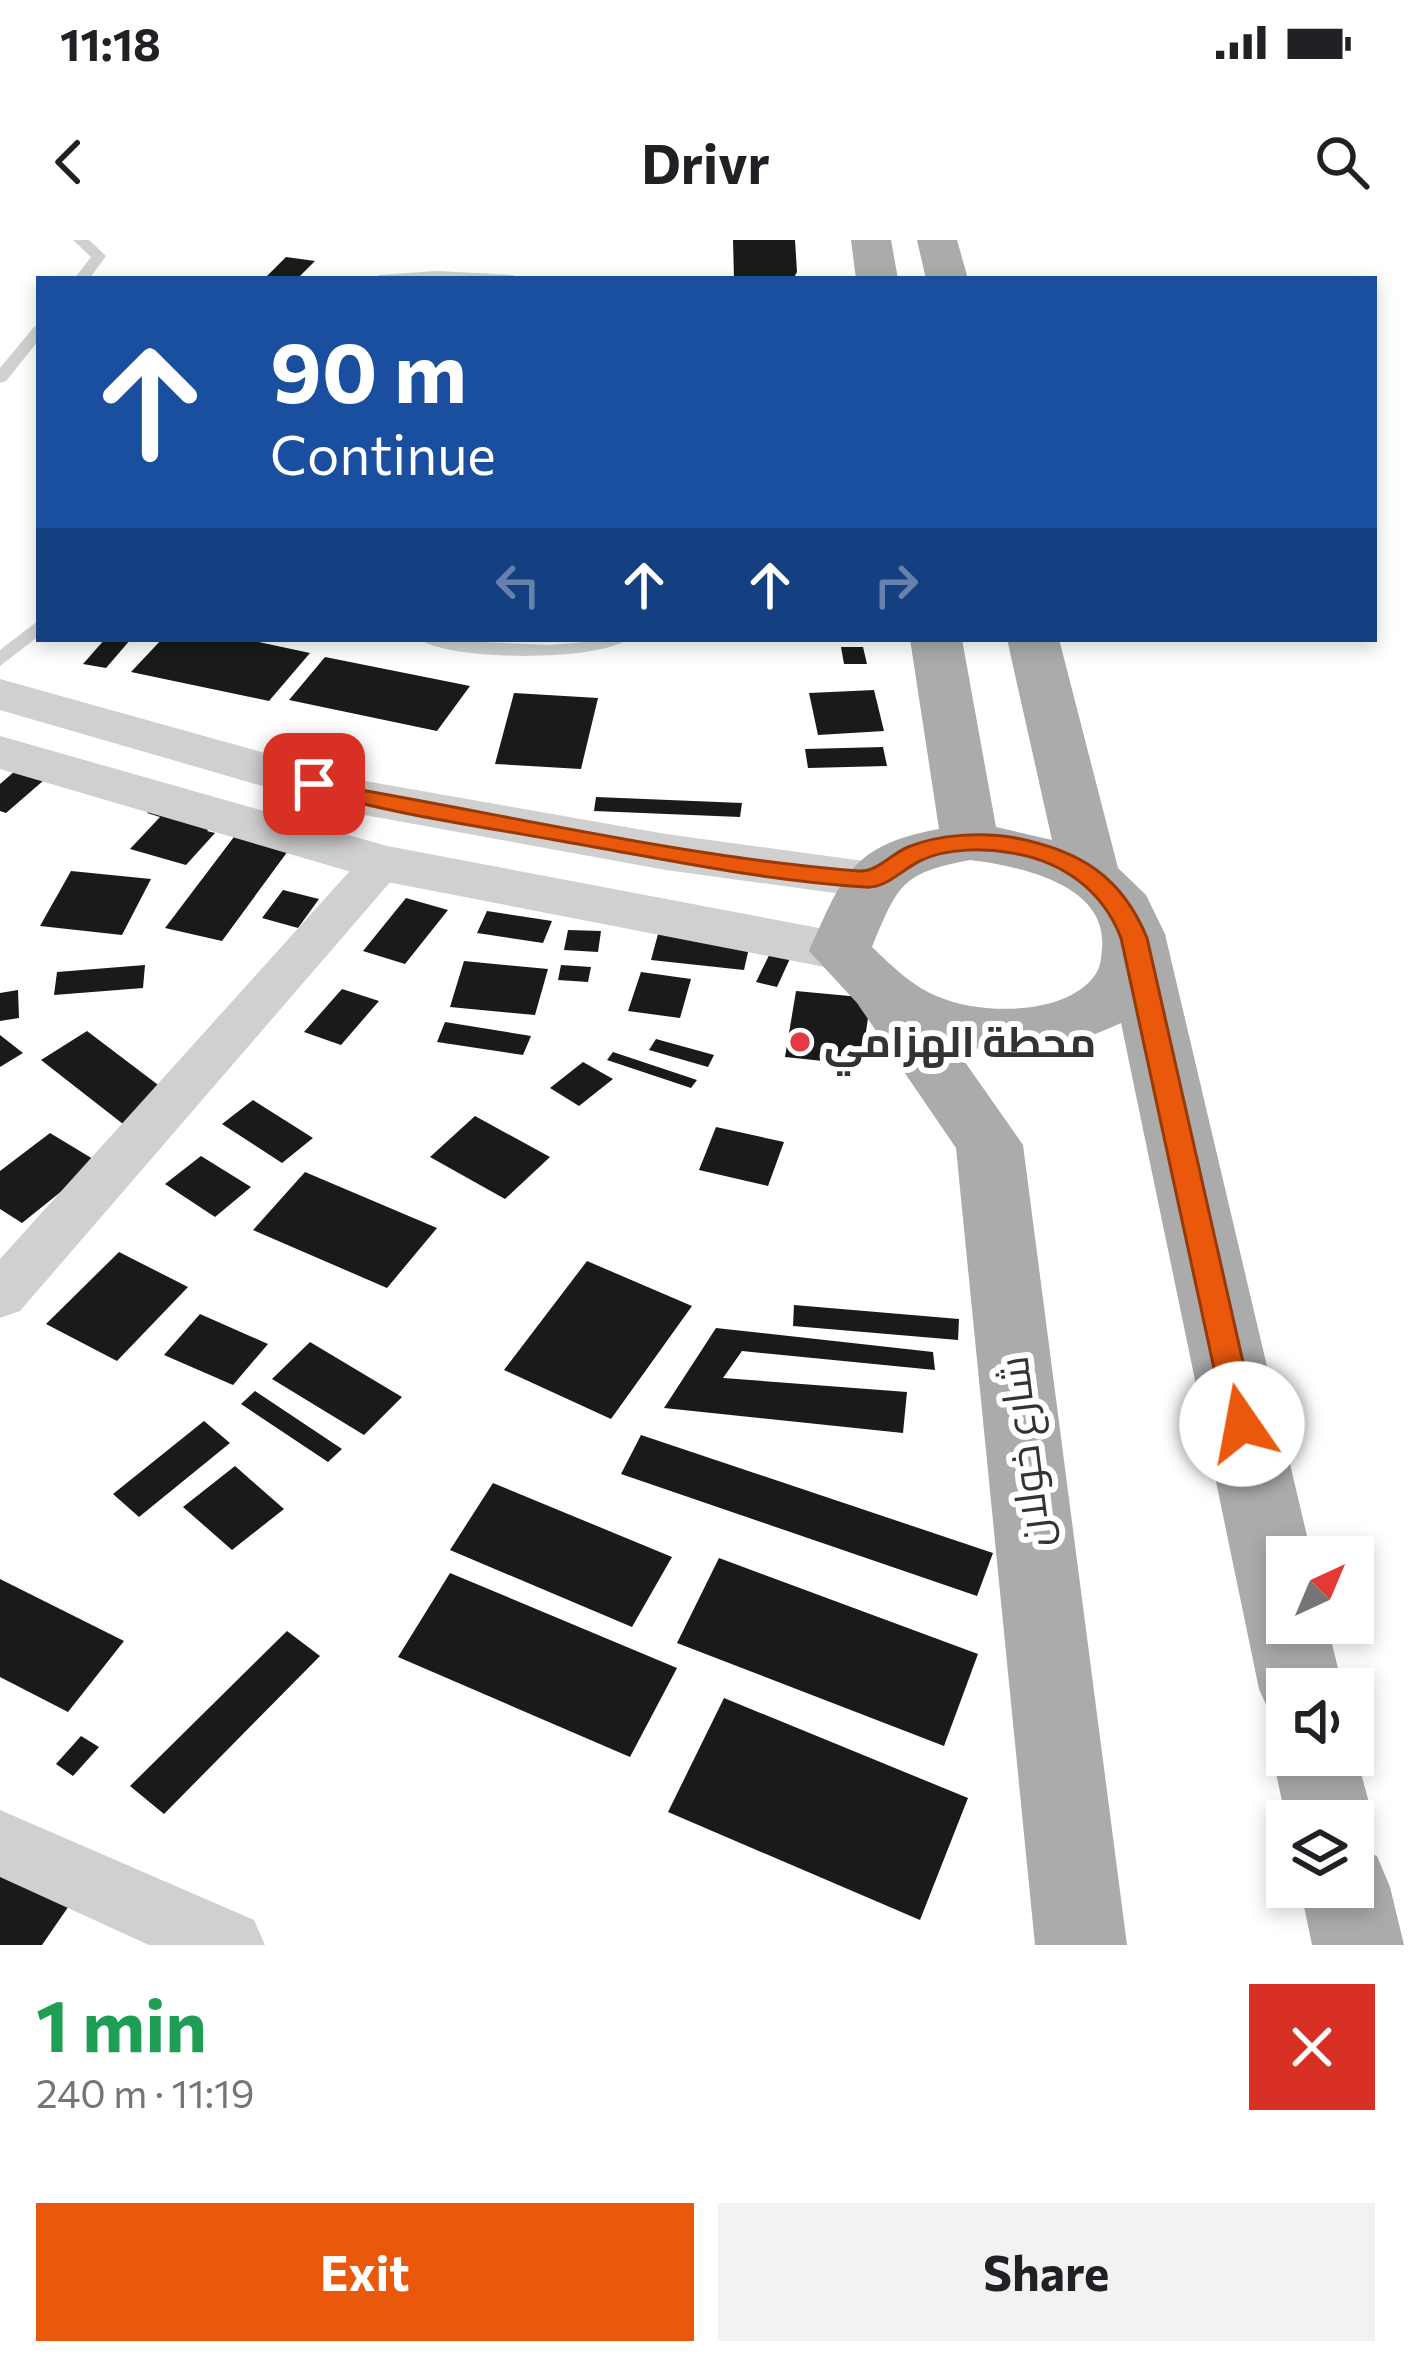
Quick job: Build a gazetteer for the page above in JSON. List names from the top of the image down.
{
  "streets": {
    "main road": ["شارع خولان"]
  },
  "places": ["محطة الهزامي"],
  "north": "top right",
  "page": {
    "status": "11:18",
    "header": "Drivr",
    "turn": ["90 m", "Continue"],
    "heading": ["1 min", "240 m · 11:19"],
    "buttons": ["Exit", "Share"]
  }
}
